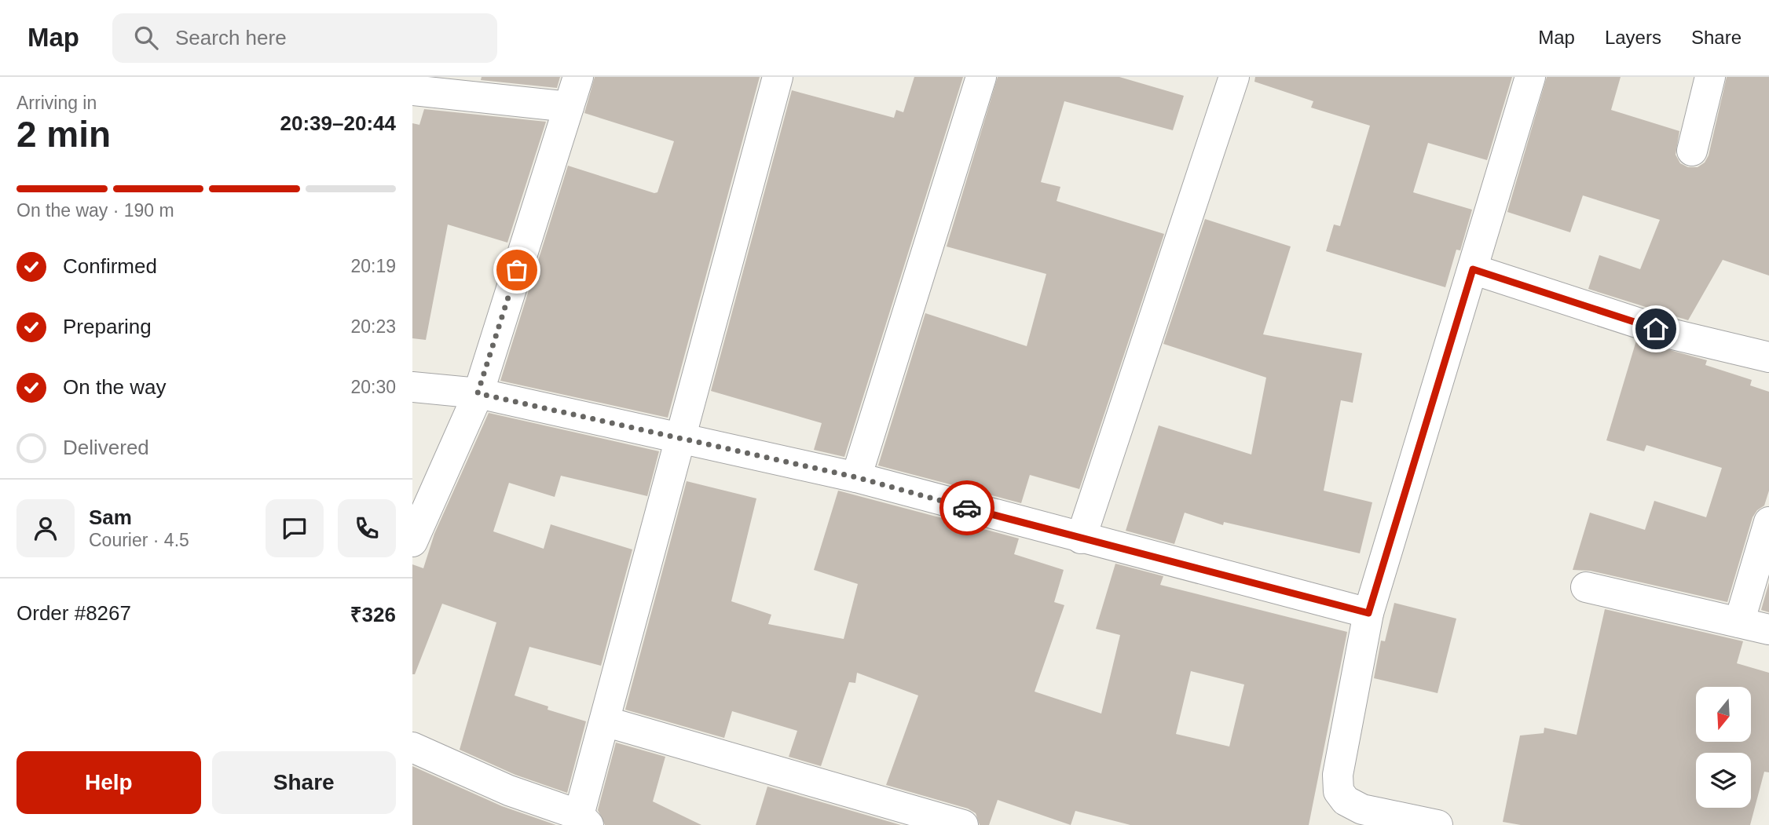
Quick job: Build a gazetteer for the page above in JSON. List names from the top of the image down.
{
  "north": "bottom",
  "page": {
    "header": "Map",
    "search": "Search here",
    "nav": ["Map", "Layers", "Share"],
    "heading": ["2 min", "Arriving in", "20:39–20:44"],
    "panel": [
      "Sam",
      "Courier · 4.5",
      "Order #8267",
      "₹326"
    ],
    "bar": "On the way · 190 m",
    "list": [
      ["Confirmed", "20:19"],
      ["Preparing", "20:23"],
      ["On the way", "20:30"],
      "Delivered"
    ],
    "buttons": ["Help", "Share"]
  }
}
